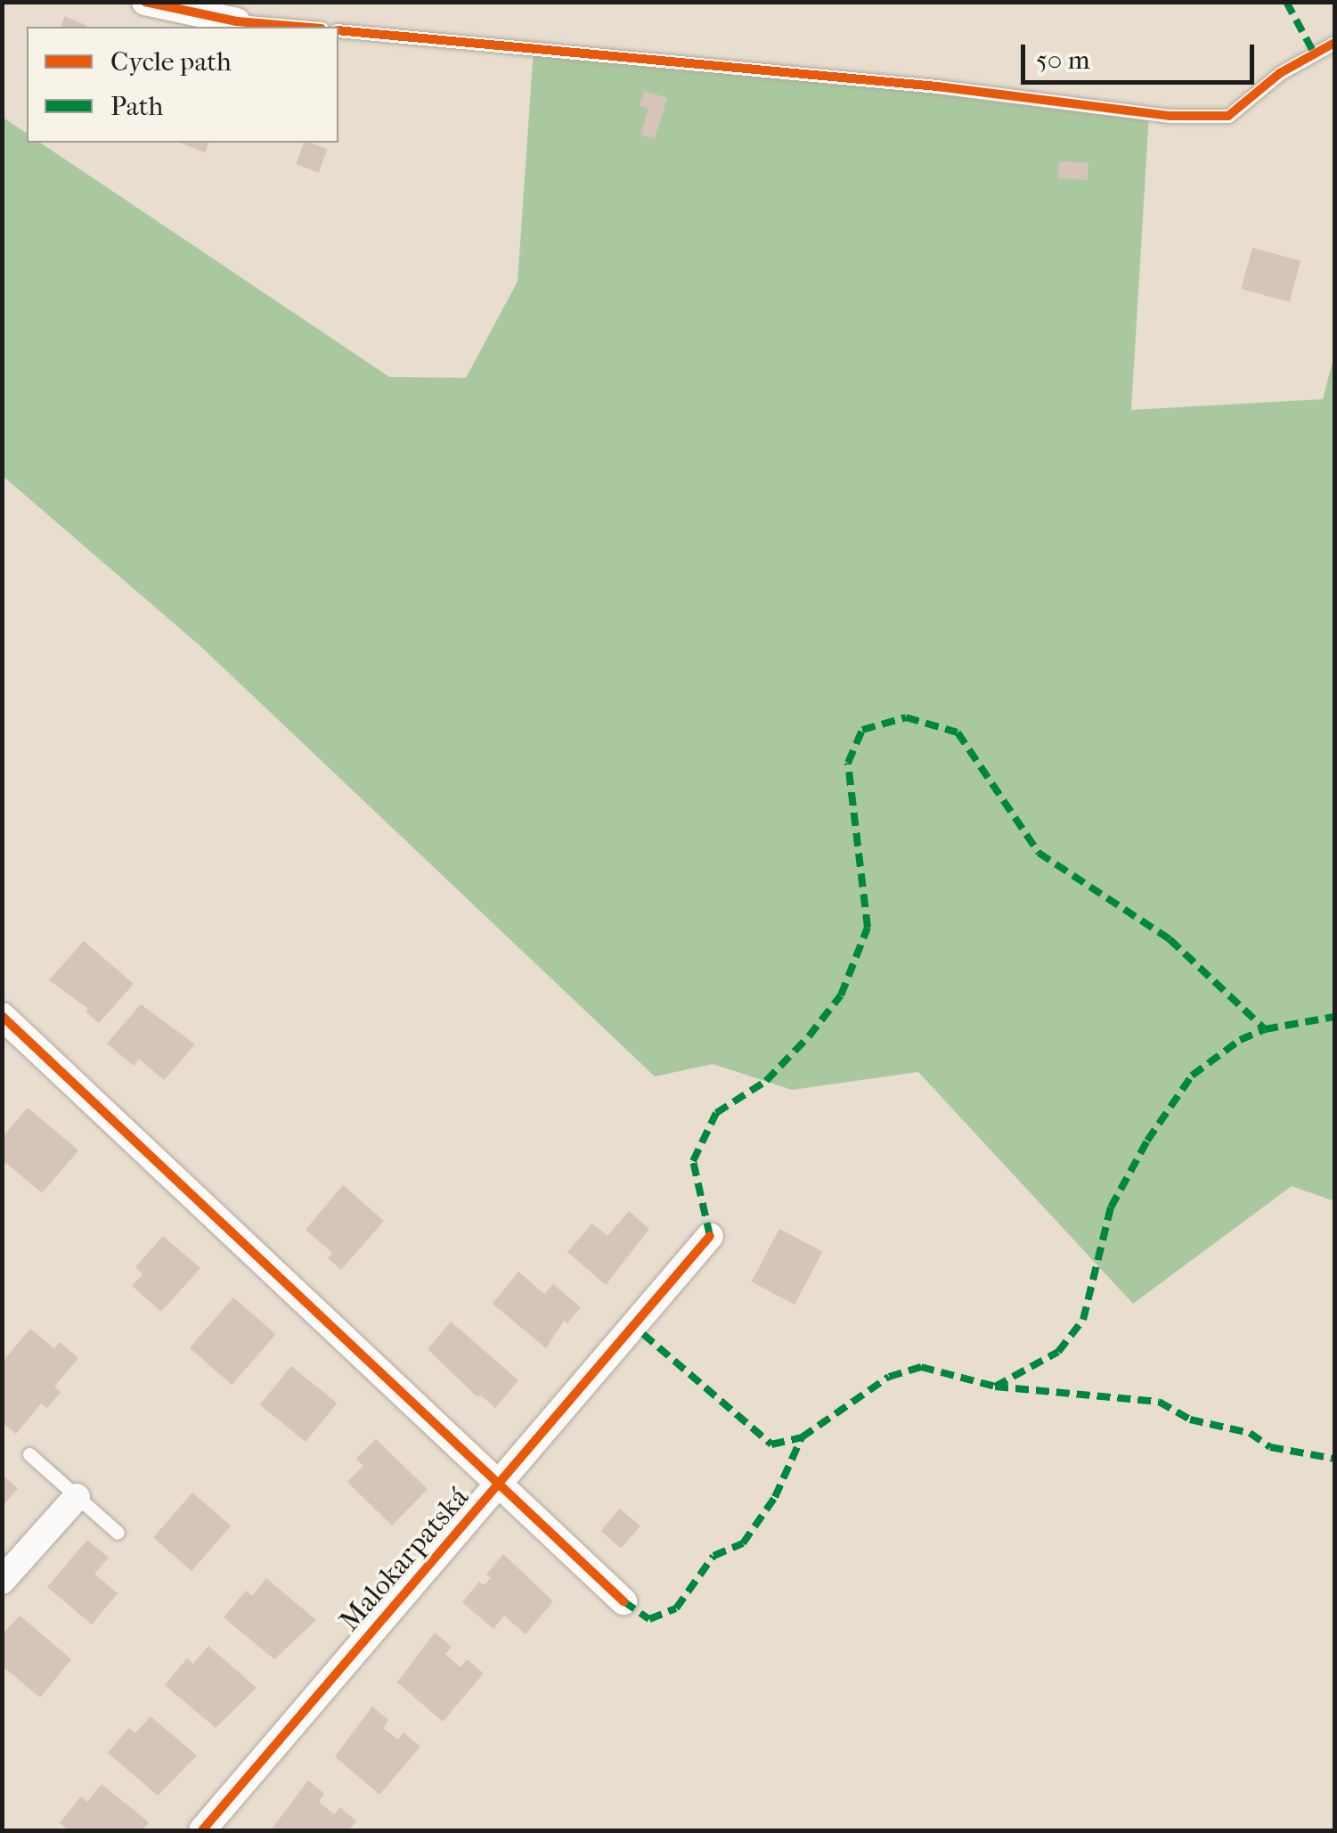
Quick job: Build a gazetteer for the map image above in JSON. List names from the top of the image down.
{
  "streets": {
    "street": ["Malokarpatská"]
  },
  "legend": ["Cycle path", "Path"],
  "scale_bar": "50 m"
}
